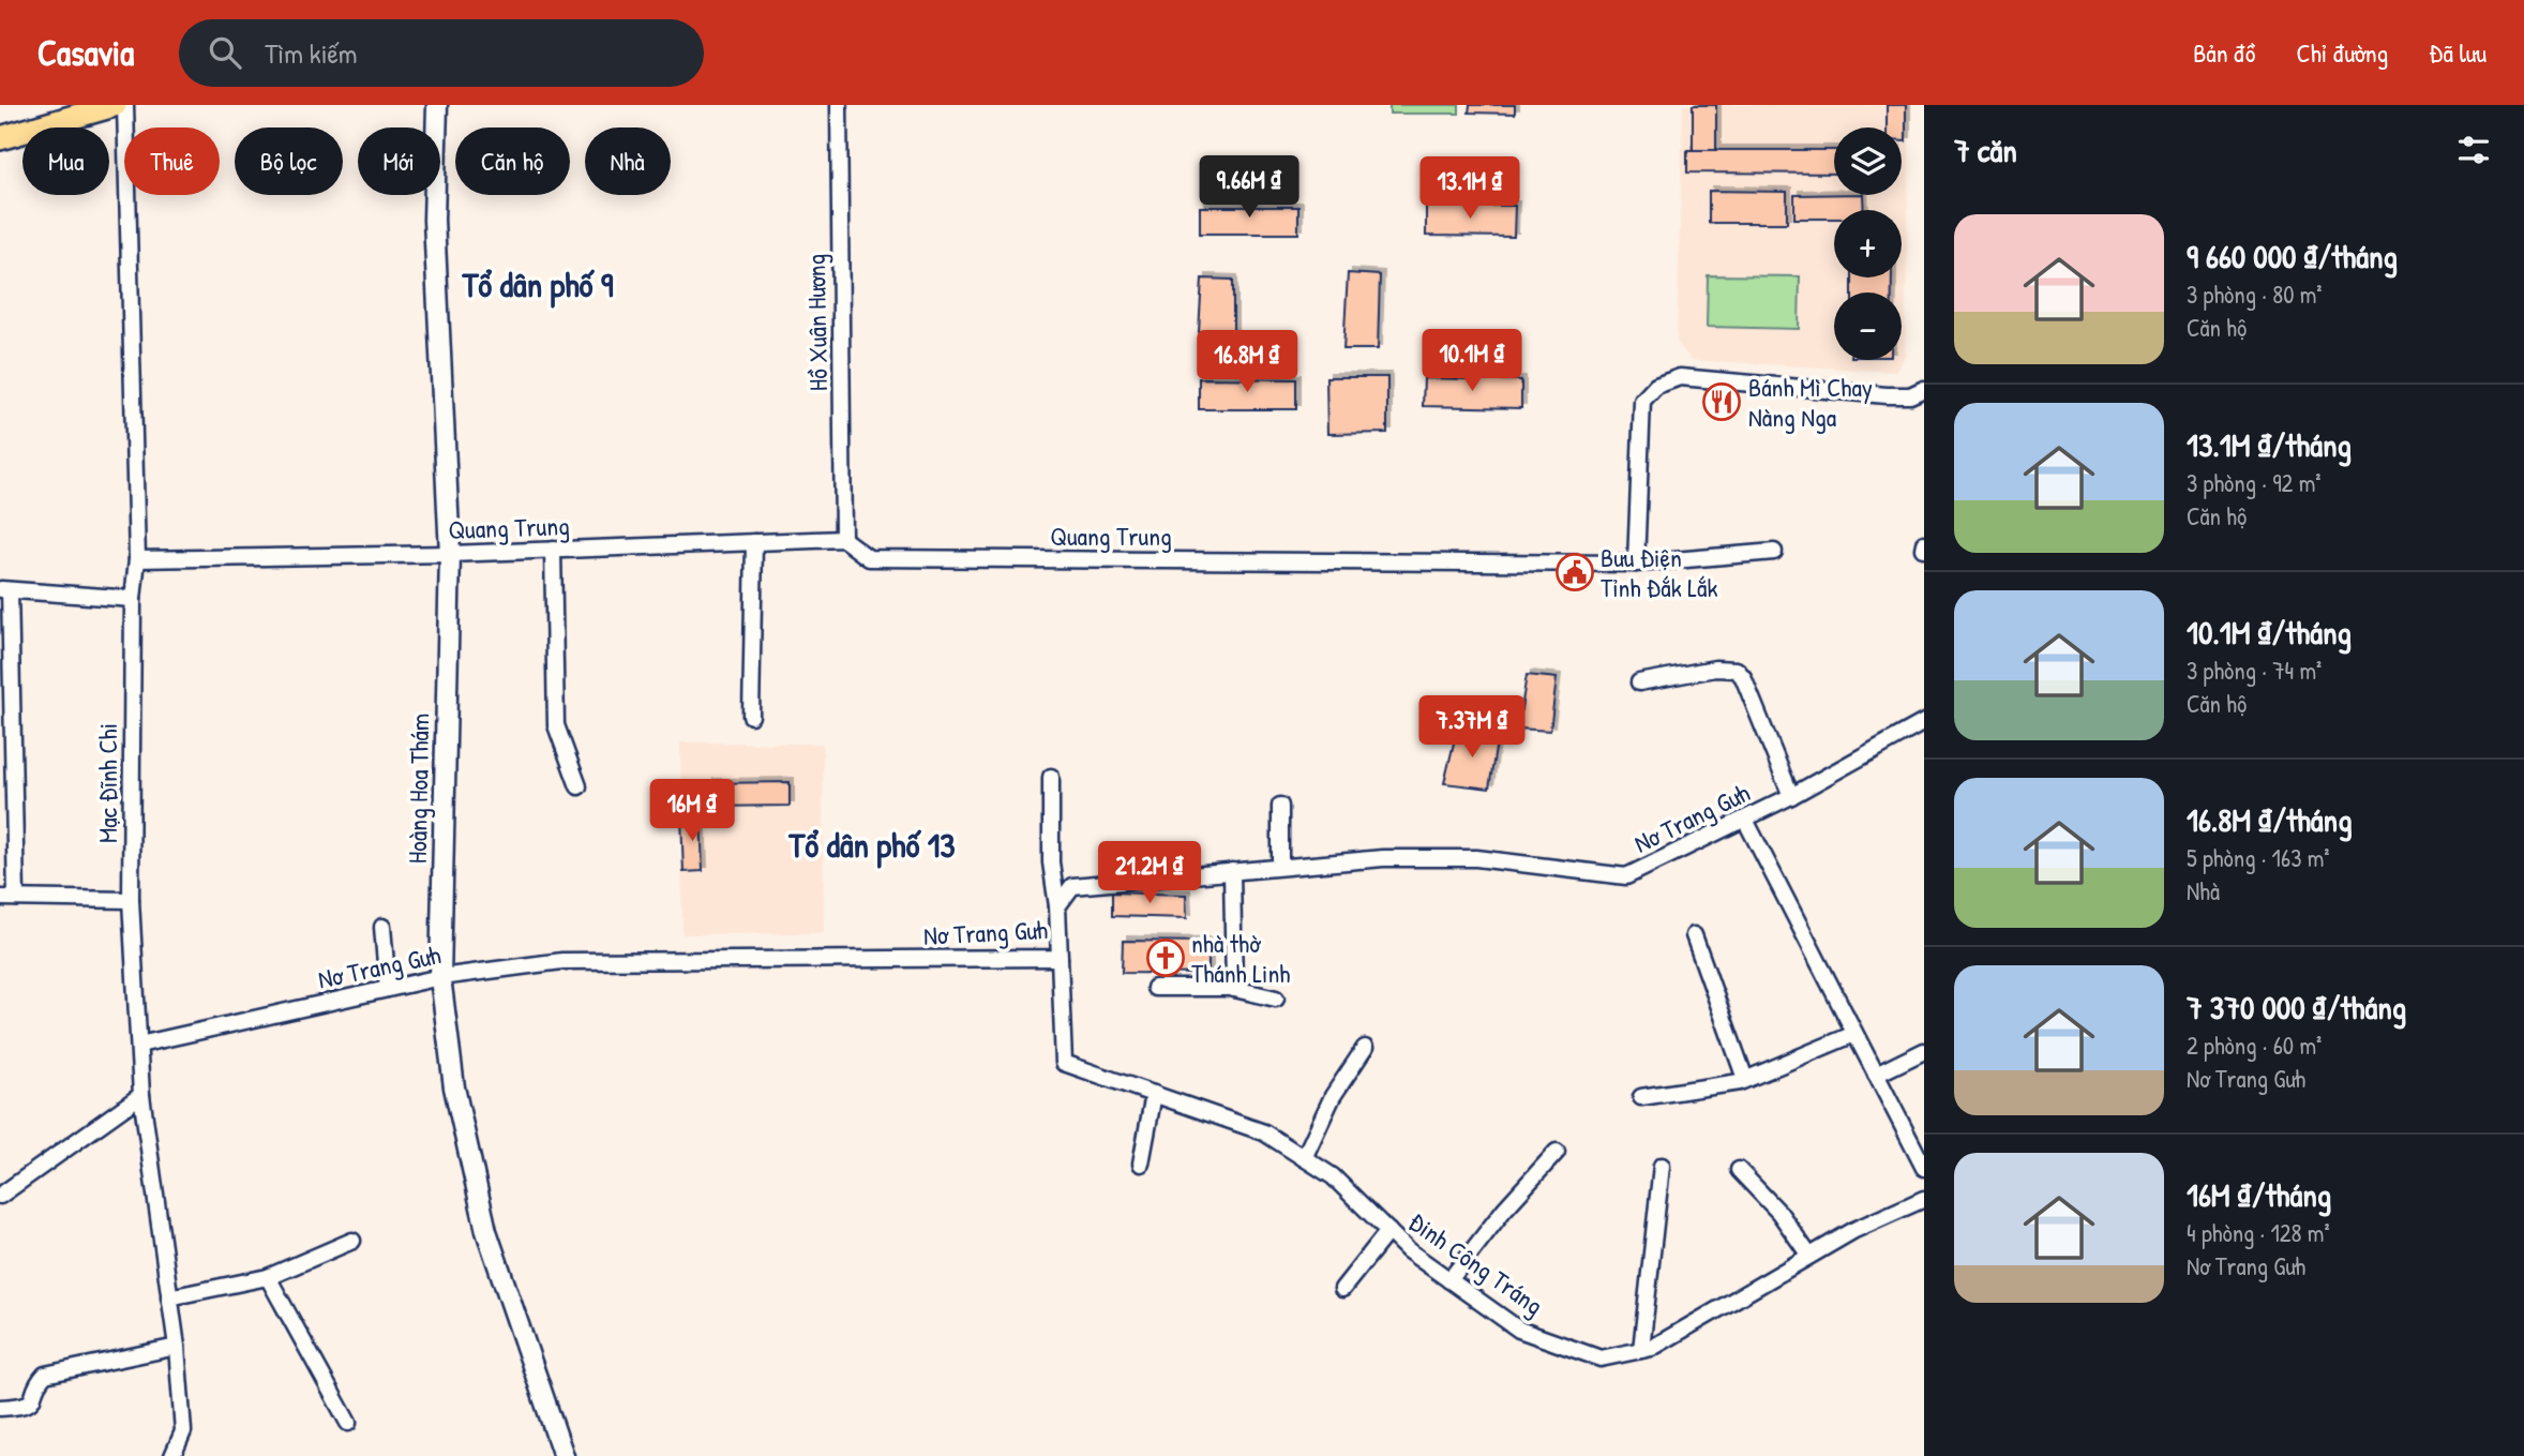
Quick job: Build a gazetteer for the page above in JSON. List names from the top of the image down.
{
  "streets": {
    "street": [
      "Hồ Xuân Hương",
      "Quang Trung",
      "Mạc Đĩnh Chi",
      "Hoàng Hoa Thám",
      "Nơ Trang Gưh",
      "Đinh Công Tráng"
    ]
  },
  "crossings": [
    ["Hồ Xuân Hương", "Quang Trung"],
    ["Quang Trung", "Mạc Đĩnh Chi"],
    ["Quang Trung", "Hoàng Hoa Thám"],
    ["Mạc Đĩnh Chi", "Nơ Trang Gưh"],
    ["Hoàng Hoa Thám", "Nơ Trang Gưh"],
    ["Nơ Trang Gưh", "Đinh Công Tráng"]
  ],
  "districts": ["Tổ dân phố 9", "Tổ dân phố 13"],
  "places": {
    "restaurant": ["Bánh Mì Chay Nàng Nga"],
    "public building": ["Bưu Điện Tỉnh Đắk Lắk"],
    "church": ["nhà thờ Thánh Linh"]
  },
  "page": {
    "header": "Casavia",
    "search": "Tìm kiếm",
    "nav": ["Bản đồ", "Chỉ đường", "Đã lưu"],
    "heading": "7 căn",
    "map_buttons": ["+", "−"],
    "chip": [
      "Mua",
      "Thuê",
      "Bộ lọc",
      "Mới",
      "Căn hộ",
      "Nhà"
    ],
    "price": [
      "9.66M ₫",
      "13.1M ₫",
      "10.1M ₫",
      "16.8M ₫",
      "7.37M ₫",
      "16M ₫",
      "21.2M ₫"
    ],
    "list": [
      {
        "name": "9 660 000 ₫/tháng",
        "note": "3 phòng · 80 m² · Căn hộ"
      },
      {
        "name": "13.1M ₫/tháng",
        "note": "3 phòng · 92 m² · Căn hộ"
      },
      {
        "name": "10.1M ₫/tháng",
        "note": "3 phòng · 74 m² · Căn hộ"
      },
      {
        "name": "16.8M ₫/tháng",
        "note": "5 phòng · 163 m² · Nhà"
      },
      {
        "name": "7 370 000 ₫/tháng",
        "note": "2 phòng · 60 m² · Nơ Trang Gưh"
      },
      {
        "name": "16M ₫/tháng",
        "note": "4 phòng · 128 m² · Nơ Trang Gưh"
      }
    ]
  }
}
